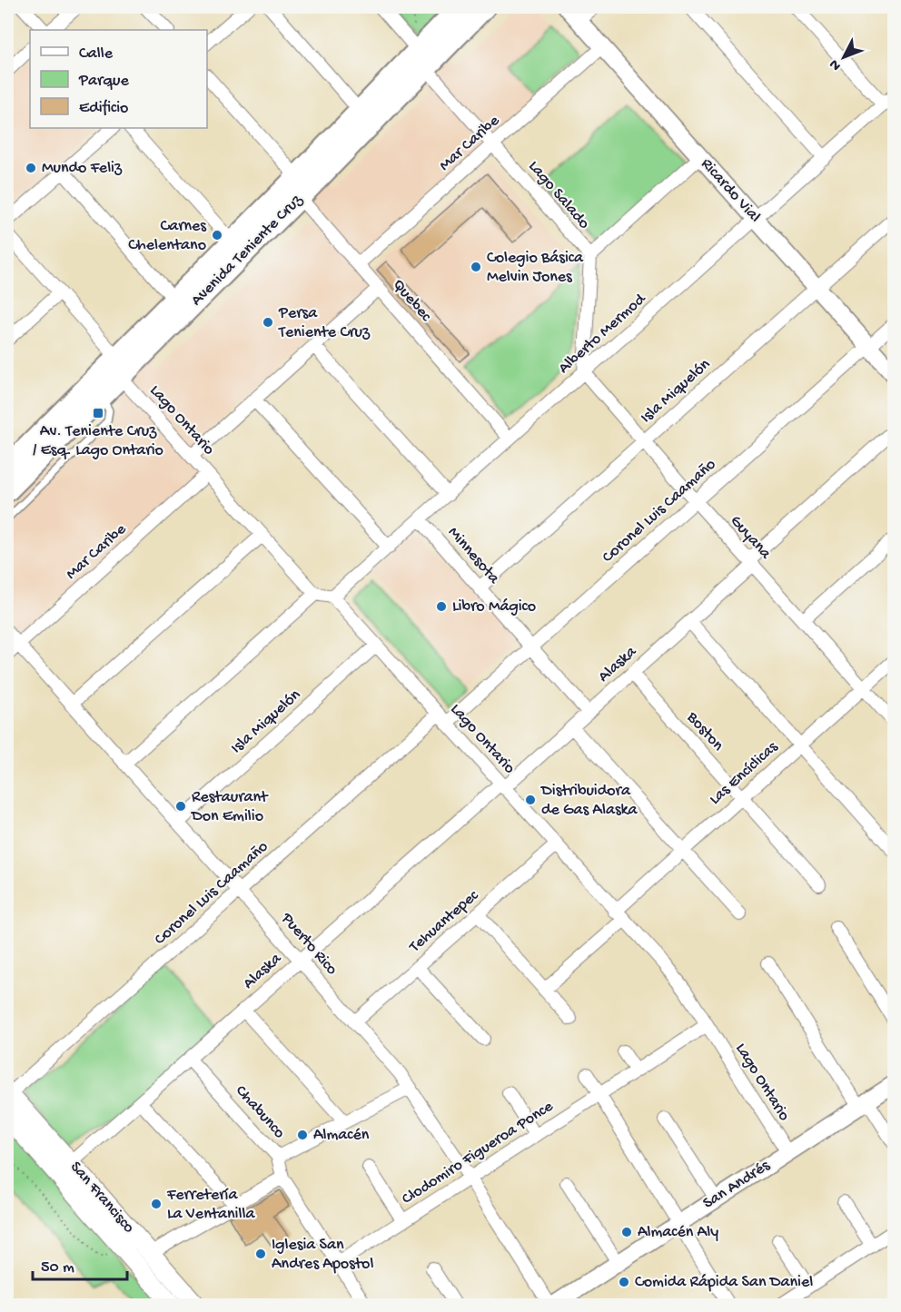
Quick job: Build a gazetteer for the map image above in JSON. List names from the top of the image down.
{
  "streets": {
    "main road": ["Avenida Teniente Cruz", "San Francisco"],
    "street": [
      "Mar Caribe",
      "Ricardo Vial",
      "Lago Salado",
      "Quebec",
      "Alberto Mermod",
      "Isla Miquelón",
      "Lago Ontario",
      "Coronel Luis Caamaño",
      "Guyana",
      "Minnesota",
      "Alaska",
      "Boston",
      "Las Encíclicas",
      "Tehuantepec",
      "Puerto Rico",
      "Chabunco",
      "Clodomiro Figueroa Ponce",
      "San Andrés"
    ]
  },
  "crossings": [
    ["Mar Caribe", "Ricardo Vial"],
    ["Mar Caribe", "Lago Salado"],
    ["Mar Caribe", "Quebec"],
    ["Mar Caribe", "Lago Ontario"],
    ["Mar Caribe", "Puerto Rico"],
    ["Ricardo Vial", "Alberto Mermod"],
    ["Ricardo Vial", "Isla Miquelón"],
    ["Ricardo Vial", "Coronel Luis Caamaño"],
    ["Lago Salado", "Avenida Teniente Cruz"],
    ["Avenida Teniente Cruz", "Quebec"],
    ["Avenida Teniente Cruz", "Lago Ontario"],
    ["Quebec", "Alberto Mermod"],
    ["Alberto Mermod", "Lago Ontario"],
    ["Alberto Mermod", "Guyana"],
    ["Alberto Mermod", "Minnesota"],
    ["Isla Miquelón", "Lago Ontario"],
    ["Isla Miquelón", "Guyana"],
    ["Isla Miquelón", "Minnesota"],
    ["Isla Miquelón", "Puerto Rico"],
    ["Lago Ontario", "Coronel Luis Caamaño"],
    ["Lago Ontario", "Alaska"],
    ["Lago Ontario", "Las Encíclicas"],
    ["Lago Ontario", "Tehuantepec"],
    ["Lago Ontario", "Clodomiro Figueroa Ponce"],
    ["Lago Ontario", "San Andrés"],
    ["Coronel Luis Caamaño", "Guyana"],
    ["Coronel Luis Caamaño", "Minnesota"],
    ["Coronel Luis Caamaño", "Puerto Rico"],
    ["Coronel Luis Caamaño", "San Francisco"],
    ["Guyana", "Alaska"],
    ["Guyana", "Las Encíclicas"],
    ["Minnesota", "Alaska"],
    ["Alaska", "Boston"],
    ["Alaska", "Puerto Rico"],
    ["Alaska", "Chabunco"],
    ["Alaska", "San Francisco"],
    ["Boston", "Las Encíclicas"],
    ["Tehuantepec", "Puerto Rico"],
    ["Puerto Rico", "Clodomiro Figueroa Ponce"],
    ["Puerto Rico", "San Andrés"],
    ["Chabunco", "Clodomiro Figueroa Ponce"]
  ],
  "places": {
    "other": [
      "Mundo Feliz",
      "Carnes Chelentano",
      "Colegio Básica Melvin Jones",
      "Persa Teniente Cruz",
      "Libro Mágico",
      "Distribuidora de Gas Alaska",
      "Restaurant Don Emilio",
      "Almacén",
      "Ferretería La Ventanilla",
      "Almacén Aly",
      "Iglesia San Andres Apostol",
      "Comida Rápida San Daniel"
    ],
    "transit": ["Av. Teniente Cruz / Esq. Lago Ontario"]
  },
  "legend": ["Calle", "Parque", "Edificio"],
  "scale_bar": "50 m",
  "north": "bottom left"
}
